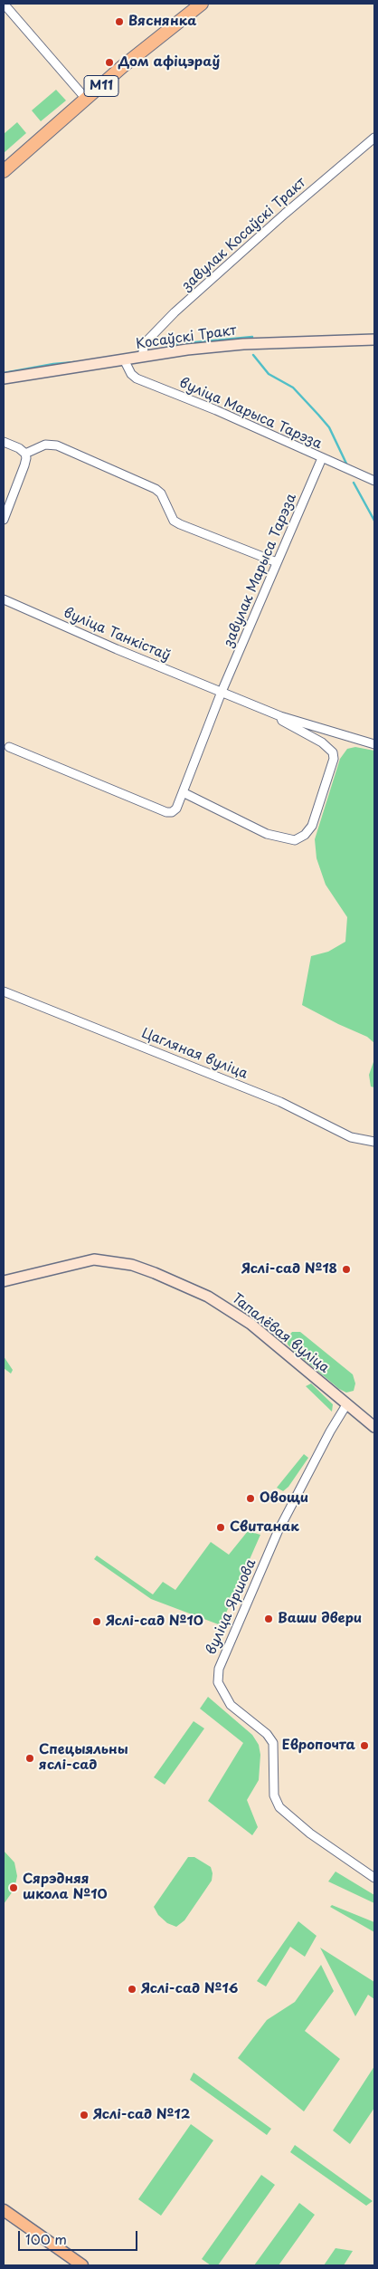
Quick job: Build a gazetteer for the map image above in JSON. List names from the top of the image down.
{
  "streets": {
    "highway": ["М11"],
    "main road": ["Косаўскі Тракт", "Тапалёвая вуліца"],
    "street": [
      "завулак Косаўскі Тракт",
      "вуліца Марыса Тарэза",
      "завулак Марыса Тарэза",
      "вуліца Танкістаў",
      "Цагляная вуліца",
      "вуліца Яршова"
    ]
  },
  "crossings": [
    ["завулак Косаўскі Тракт", "Косаўскі Тракт"],
    ["Косаўскі Тракт", "вуліца Марыса Тарэза"],
    ["вуліца Марыса Тарэза", "завулак Марыса Тарэза"],
    ["завулак Марыса Тарэза", "вуліца Танкістаў"],
    ["Тапалёвая вуліца", "вуліца Яршова"]
  ],
  "places": [
    "Вяснянка",
    "Дом афіцэраў",
    "Яслі-сад №18",
    "Овощи",
    "Свитанак",
    "Ваши двери",
    "Яслі-сад №10",
    "Европочта",
    "Спецыяльны яслі-сад",
    "Сярэдняя школа №10",
    "Яслі-сад №16",
    "Яслі-сад №12"
  ],
  "scale_bar": "100 m"
}
